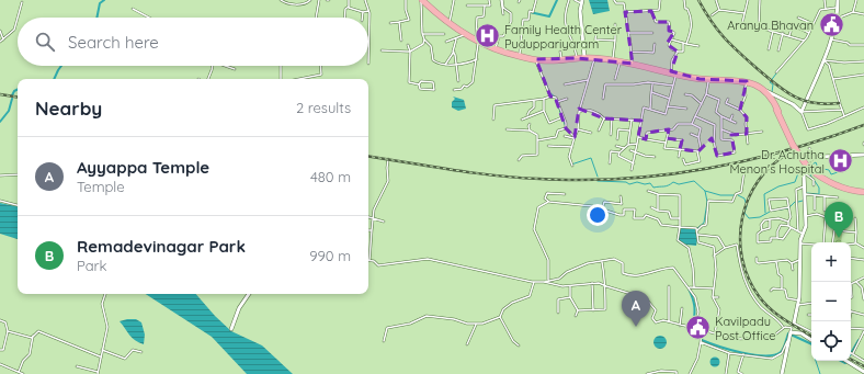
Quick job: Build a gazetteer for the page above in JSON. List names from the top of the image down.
{
  "places": {
    "public building": ["Aranya Bhavan", "Kavilpadu Post Office"],
    "hospital": ["Family Health Center Puduppariyaram", "Dr. Achutha Menon's Hospital"]
  },
  "page": {
    "search": "Search here",
    "heading": ["Nearby", "2 results"],
    "list": [
      {
        "mark": "A",
        "name": "Ayyappa Temple",
        "note": "Temple",
        "value": "480 m"
      },
      {
        "mark": "B",
        "name": "Remadevinagar Park",
        "note": "Park",
        "value": "990 m"
      }
    ],
    "pins": ["B", "A"],
    "map_buttons": ["+", "−"]
  }
}
